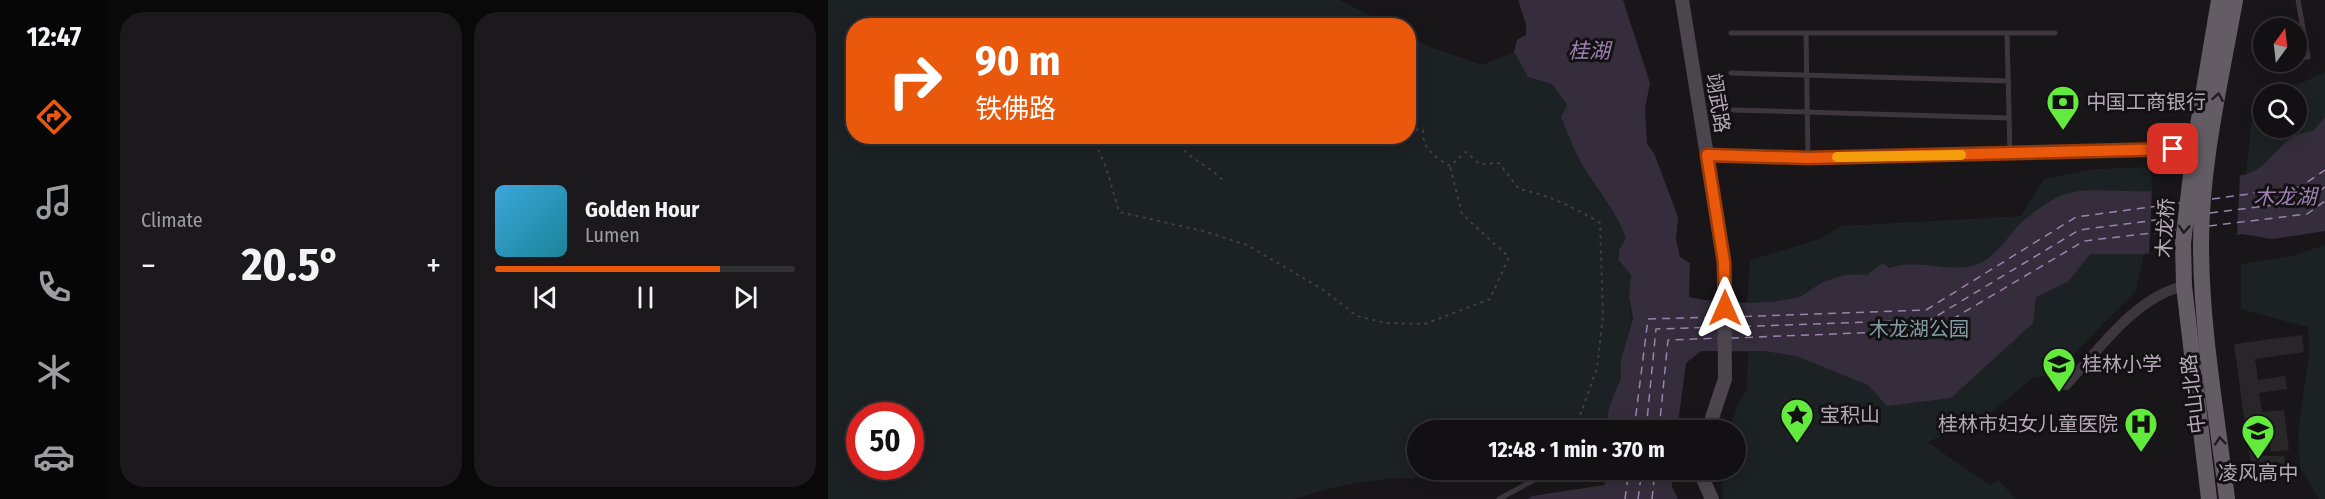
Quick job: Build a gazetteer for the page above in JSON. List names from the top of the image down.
{
  "streets": {
    "highway": ["木龙桥", "中山北路"],
    "main road": ["翊武路"]
  },
  "crossings": [
    ["木龙桥", "中山北路"]
  ],
  "water": ["桂湖", "木龙湖"],
  "parks": ["木龙湖公园"],
  "places": {
    "bank": ["中国工商银行"],
    "school or university": ["桂林小学", "凌风高中"],
    "place": ["宝积山"],
    "hospital": ["桂林市妇女儿童医院"]
  },
  "north": "top",
  "page": {
    "tabs": "12:47",
    "tile": "Climate",
    "turn": ["90 m", "铁佛路"],
    "song": ["Golden Hour", "Lumen"],
    "heat": ["−", "20.5°", "+"],
    "limit": "50",
    "trip": "12:48 · 1 min · 370 m"
  }
}
